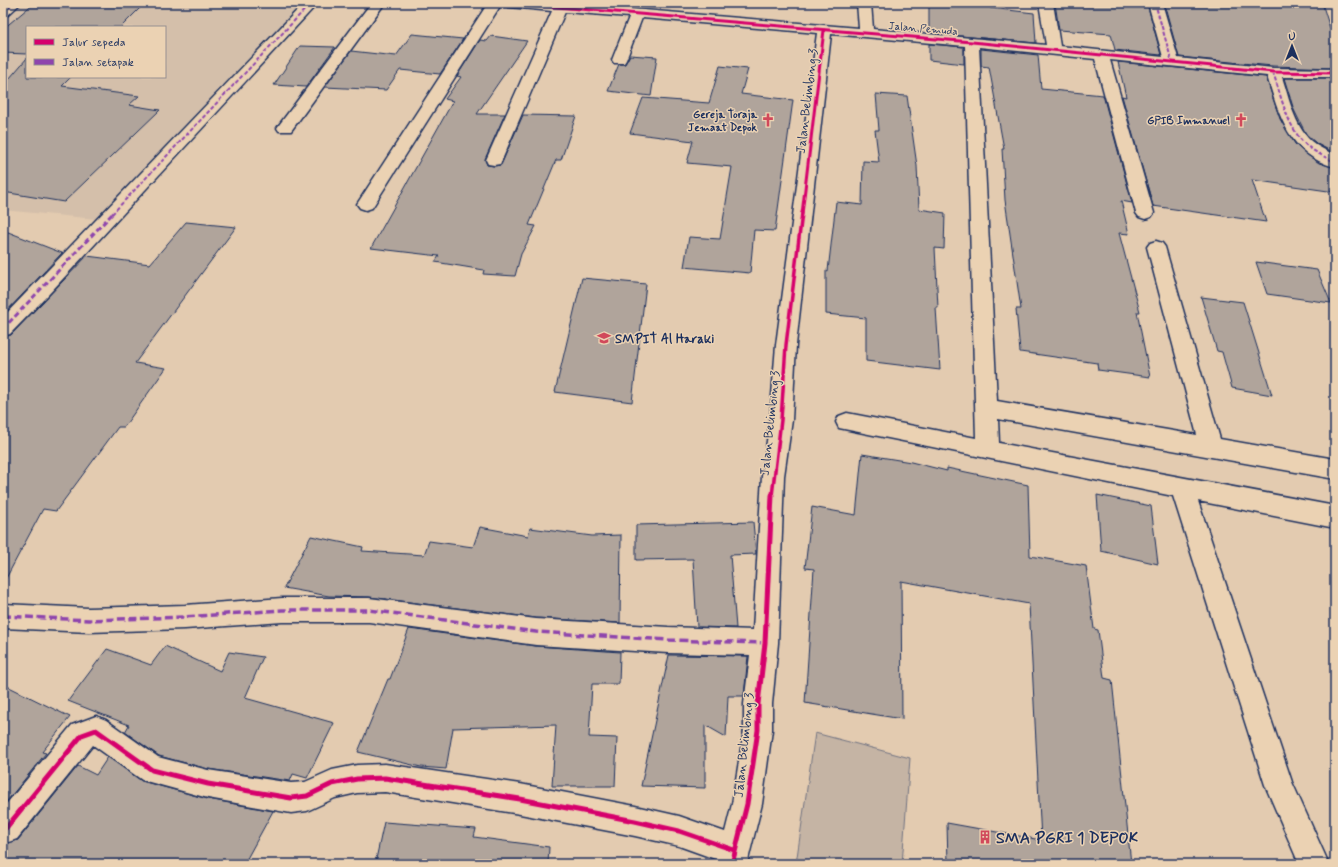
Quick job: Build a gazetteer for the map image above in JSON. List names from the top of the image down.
{
  "streets": {
    "street": ["Jalan Pemuda", "Jalan Belimbing 3"]
  },
  "crossings": [
    ["Jalan Pemuda", "Jalan Belimbing 3"]
  ],
  "places": {
    "church": ["Gereja Toraja Jemaat Depok", "GPIB Immanuel"],
    "school or university": ["SMPIT Al Haraki"],
    "building": ["SMA PGRI 1 DEPOK"]
  },
  "legend": ["Jalur sepeda", "Jalan setapak"],
  "north": "top"
}
